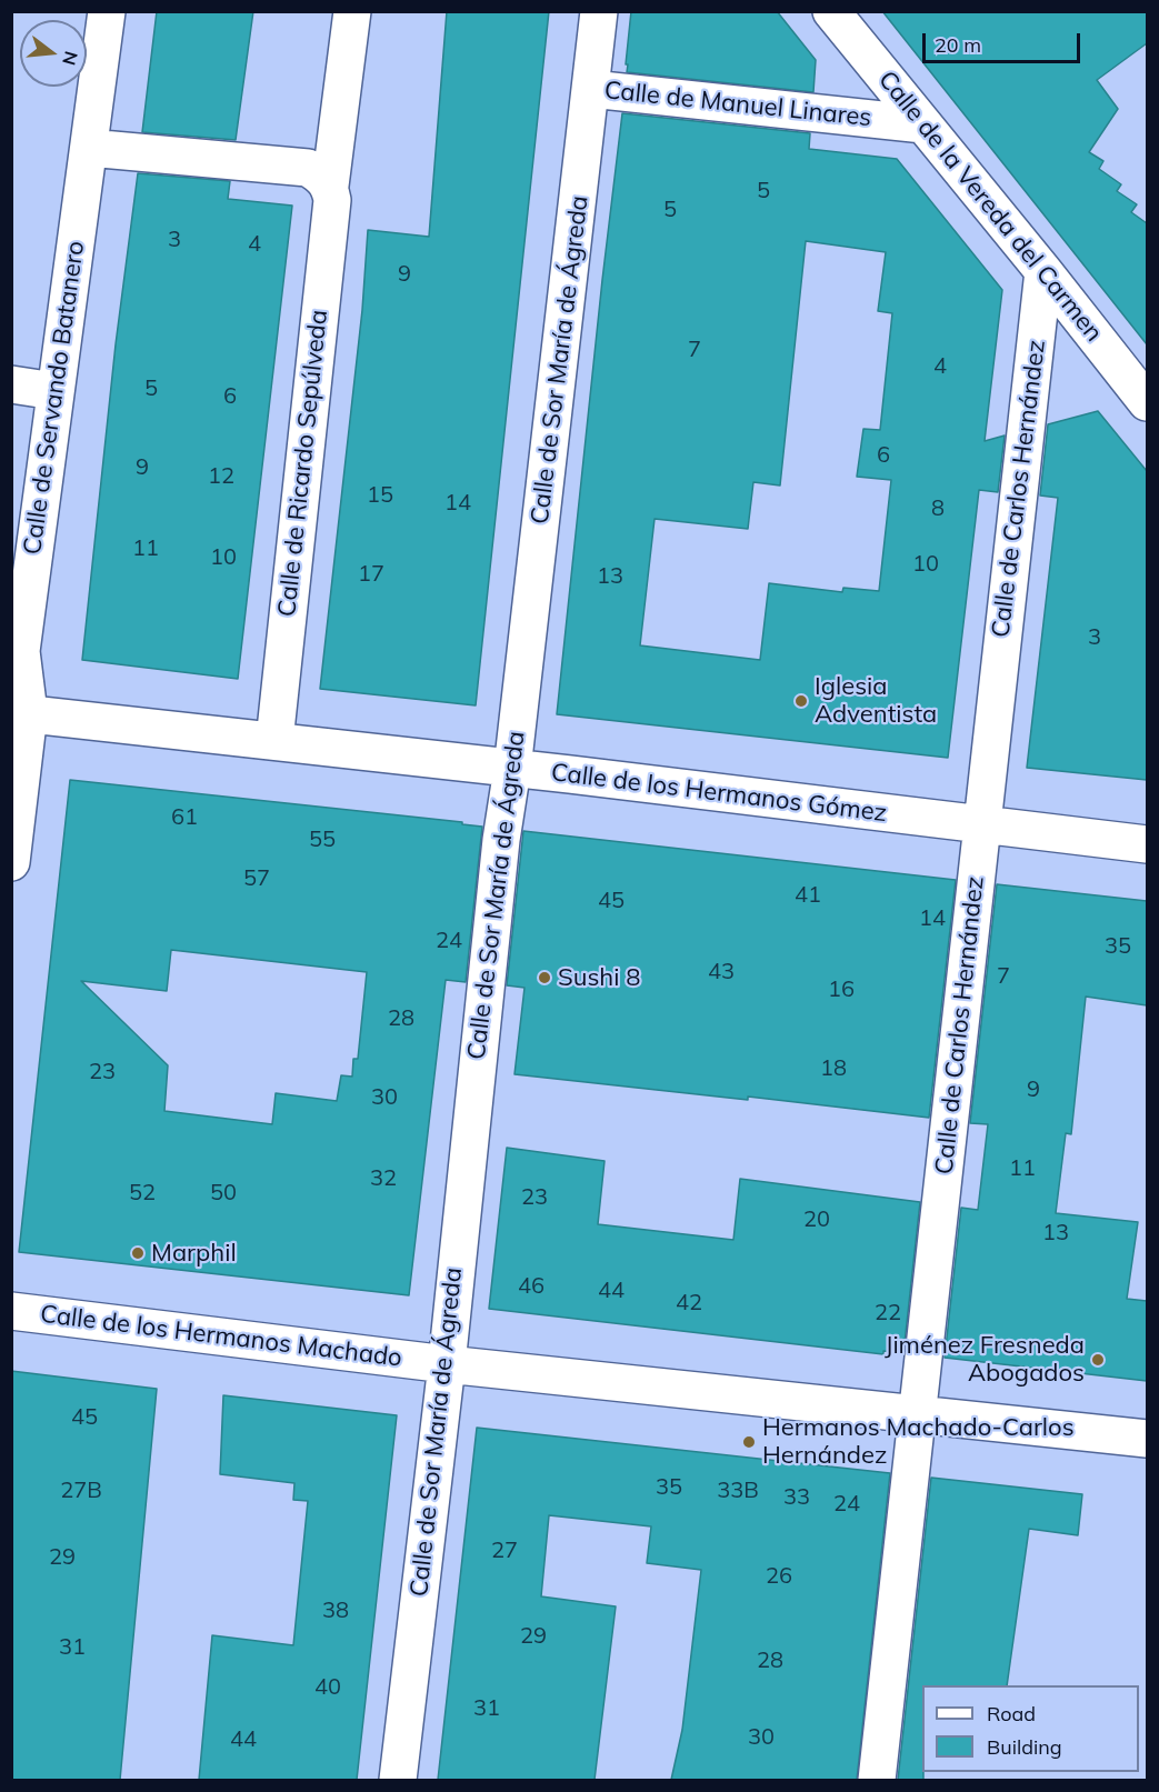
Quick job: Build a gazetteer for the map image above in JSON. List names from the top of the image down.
{
  "streets": {
    "street": [
      "Calle de Manuel Linares",
      "Calle de la Vereda del Carmen",
      "Calle de Sor María de Ágreda",
      "Calle de Servando Batanero",
      "Calle de Ricardo Sepúlveda",
      "Calle de Carlos Hernández",
      "Calle de los Hermanos Gómez",
      "Calle de los Hermanos Machado"
    ]
  },
  "crossings": [
    ["Calle de Manuel Linares", "Calle de la Vereda del Carmen"],
    ["Calle de Manuel Linares", "Calle de Sor María de Ágreda"],
    ["Calle de la Vereda del Carmen", "Calle de Carlos Hernández"],
    ["Calle de Sor María de Ágreda", "Calle de los Hermanos Gómez"],
    ["Calle de Sor María de Ágreda", "Calle de los Hermanos Machado"],
    ["Calle de Servando Batanero", "Calle de los Hermanos Gómez"],
    ["Calle de Ricardo Sepúlveda", "Calle de los Hermanos Gómez"],
    ["Calle de Carlos Hernández", "Calle de los Hermanos Gómez"],
    ["Calle de Carlos Hernández", "Calle de los Hermanos Machado"]
  ],
  "places": [
    "Iglesia Adventista",
    "Sushi 8",
    "Marphil",
    "Jiménez Fresneda Abogados",
    "Hermanos Machado-Carlos Hernández"
  ],
  "house_numbers": [
    "5",
    "5",
    "3",
    "4",
    "9",
    "7",
    "4",
    "5",
    "6",
    "6",
    "9",
    "12",
    "15",
    "14",
    "8",
    "11",
    "10",
    "10",
    "17",
    "13",
    "3",
    "61",
    "55",
    "57",
    "41",
    "45",
    "14",
    "24",
    "35",
    "43",
    "7",
    "16",
    "28",
    "18",
    "23",
    "9",
    "30",
    "11",
    "32",
    "52",
    "50",
    "23",
    "20",
    "13",
    "46",
    "44",
    "42",
    "22",
    "45",
    "35",
    "27B",
    "33B",
    "33",
    "24",
    "27",
    "29",
    "26",
    "38",
    "29",
    "31",
    "28",
    "40",
    "31",
    "30",
    "44"
  ],
  "legend": ["Road", "Building"],
  "scale_bar": "20 m",
  "north": "right"
}
